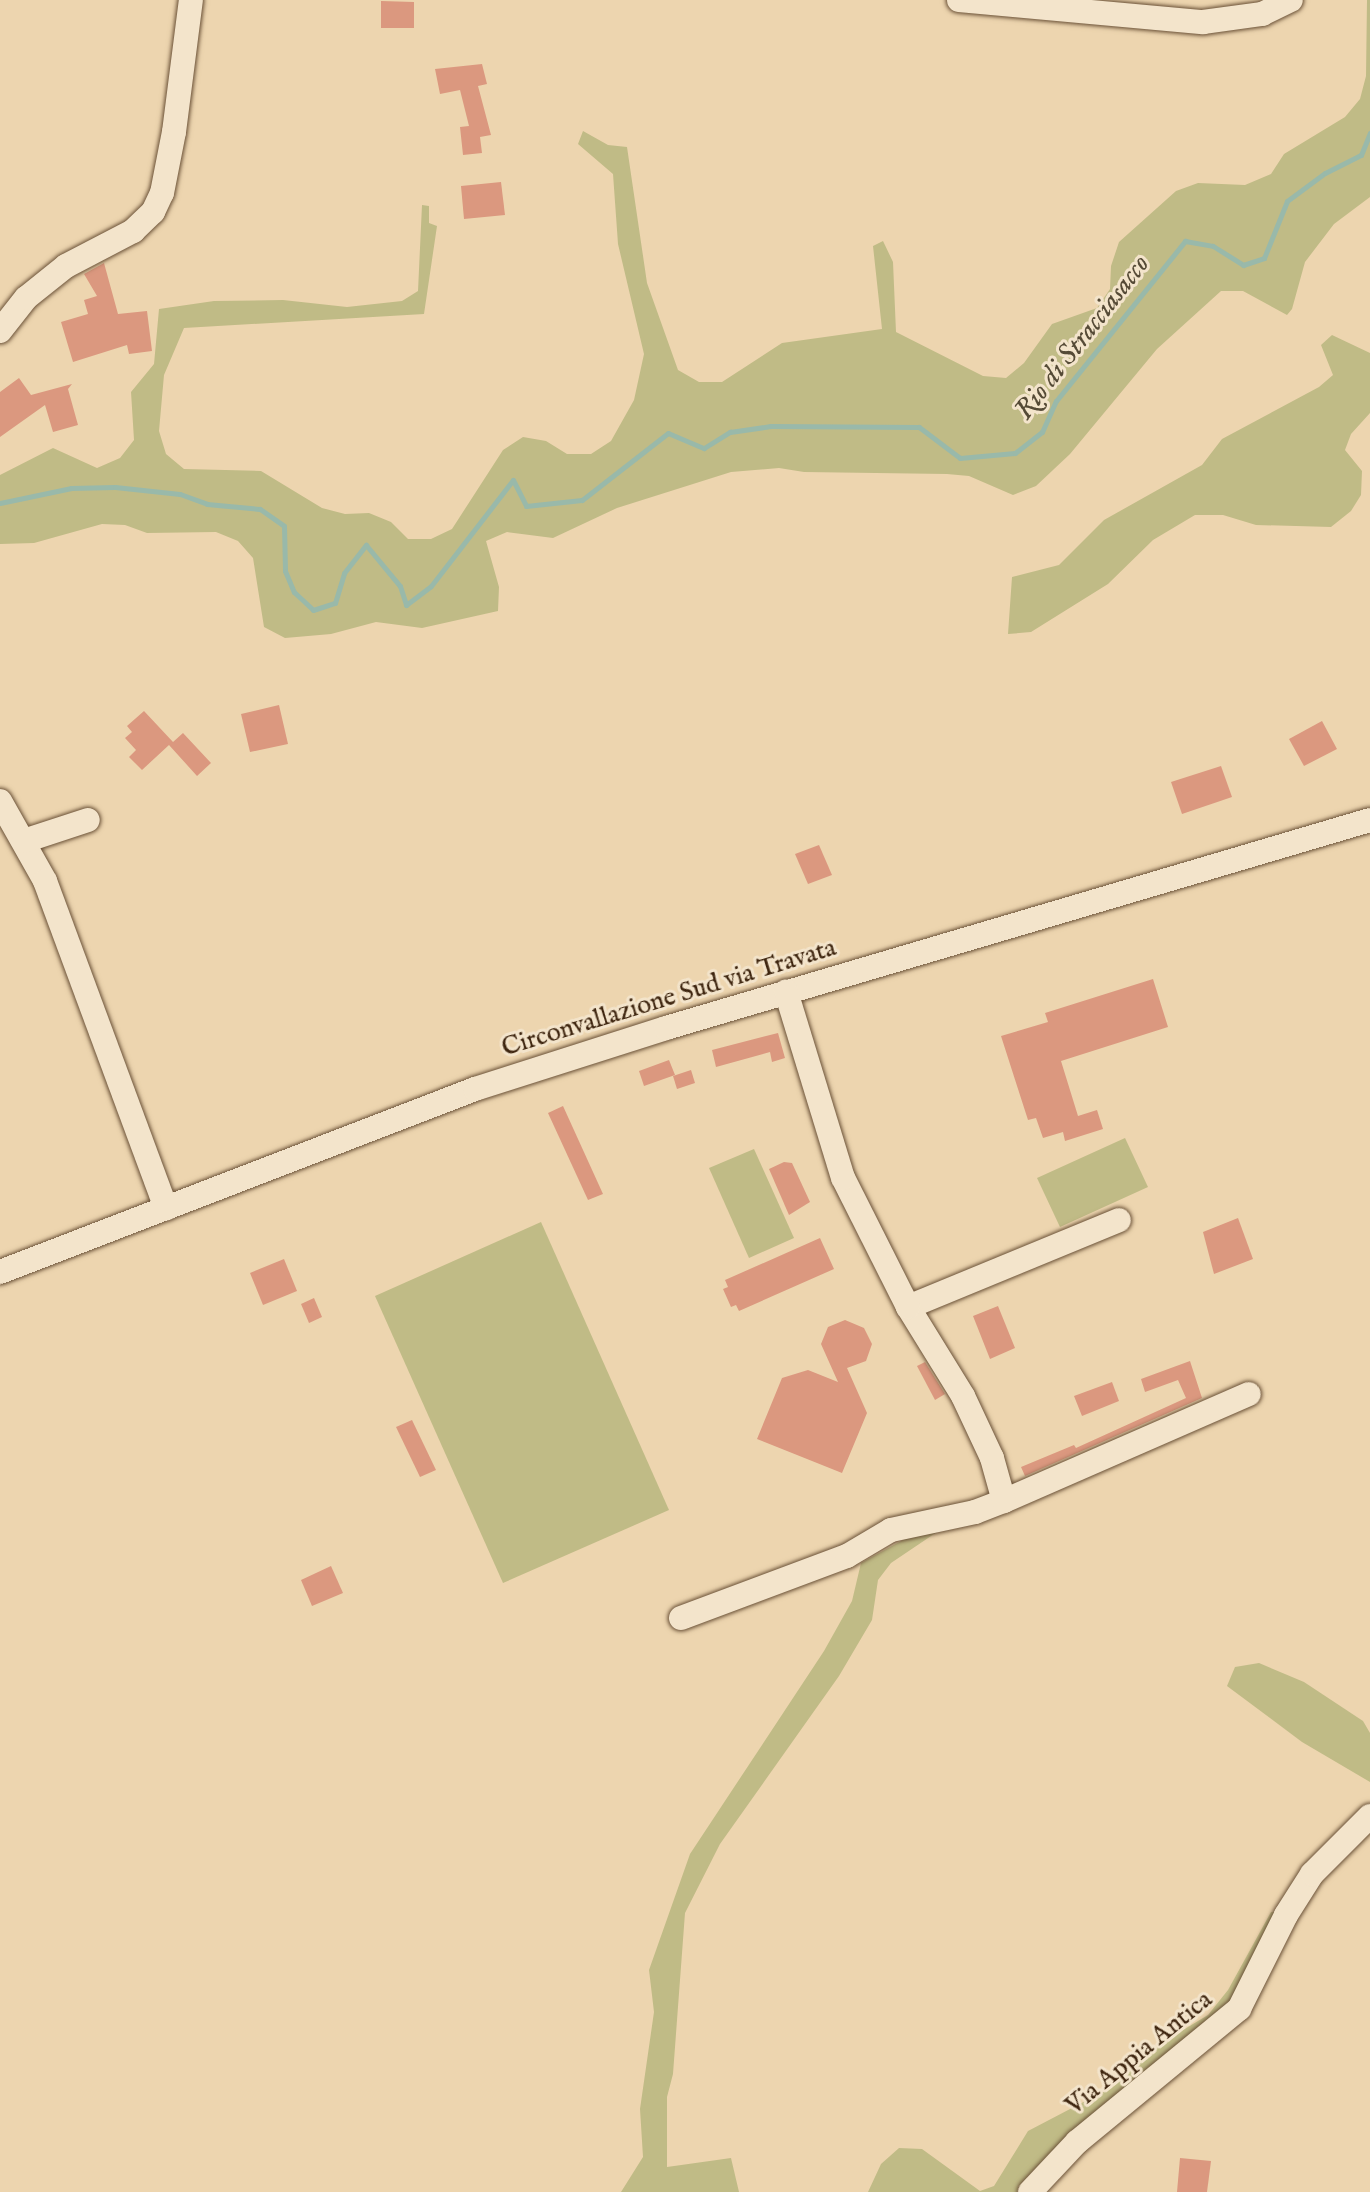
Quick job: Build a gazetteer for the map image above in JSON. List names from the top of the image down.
{
  "streets": {
    "street": ["Circonvallazione Sud via Travata", "Via Appia Antica"]
  },
  "water": ["Rio di Stracciasacco"]
}
